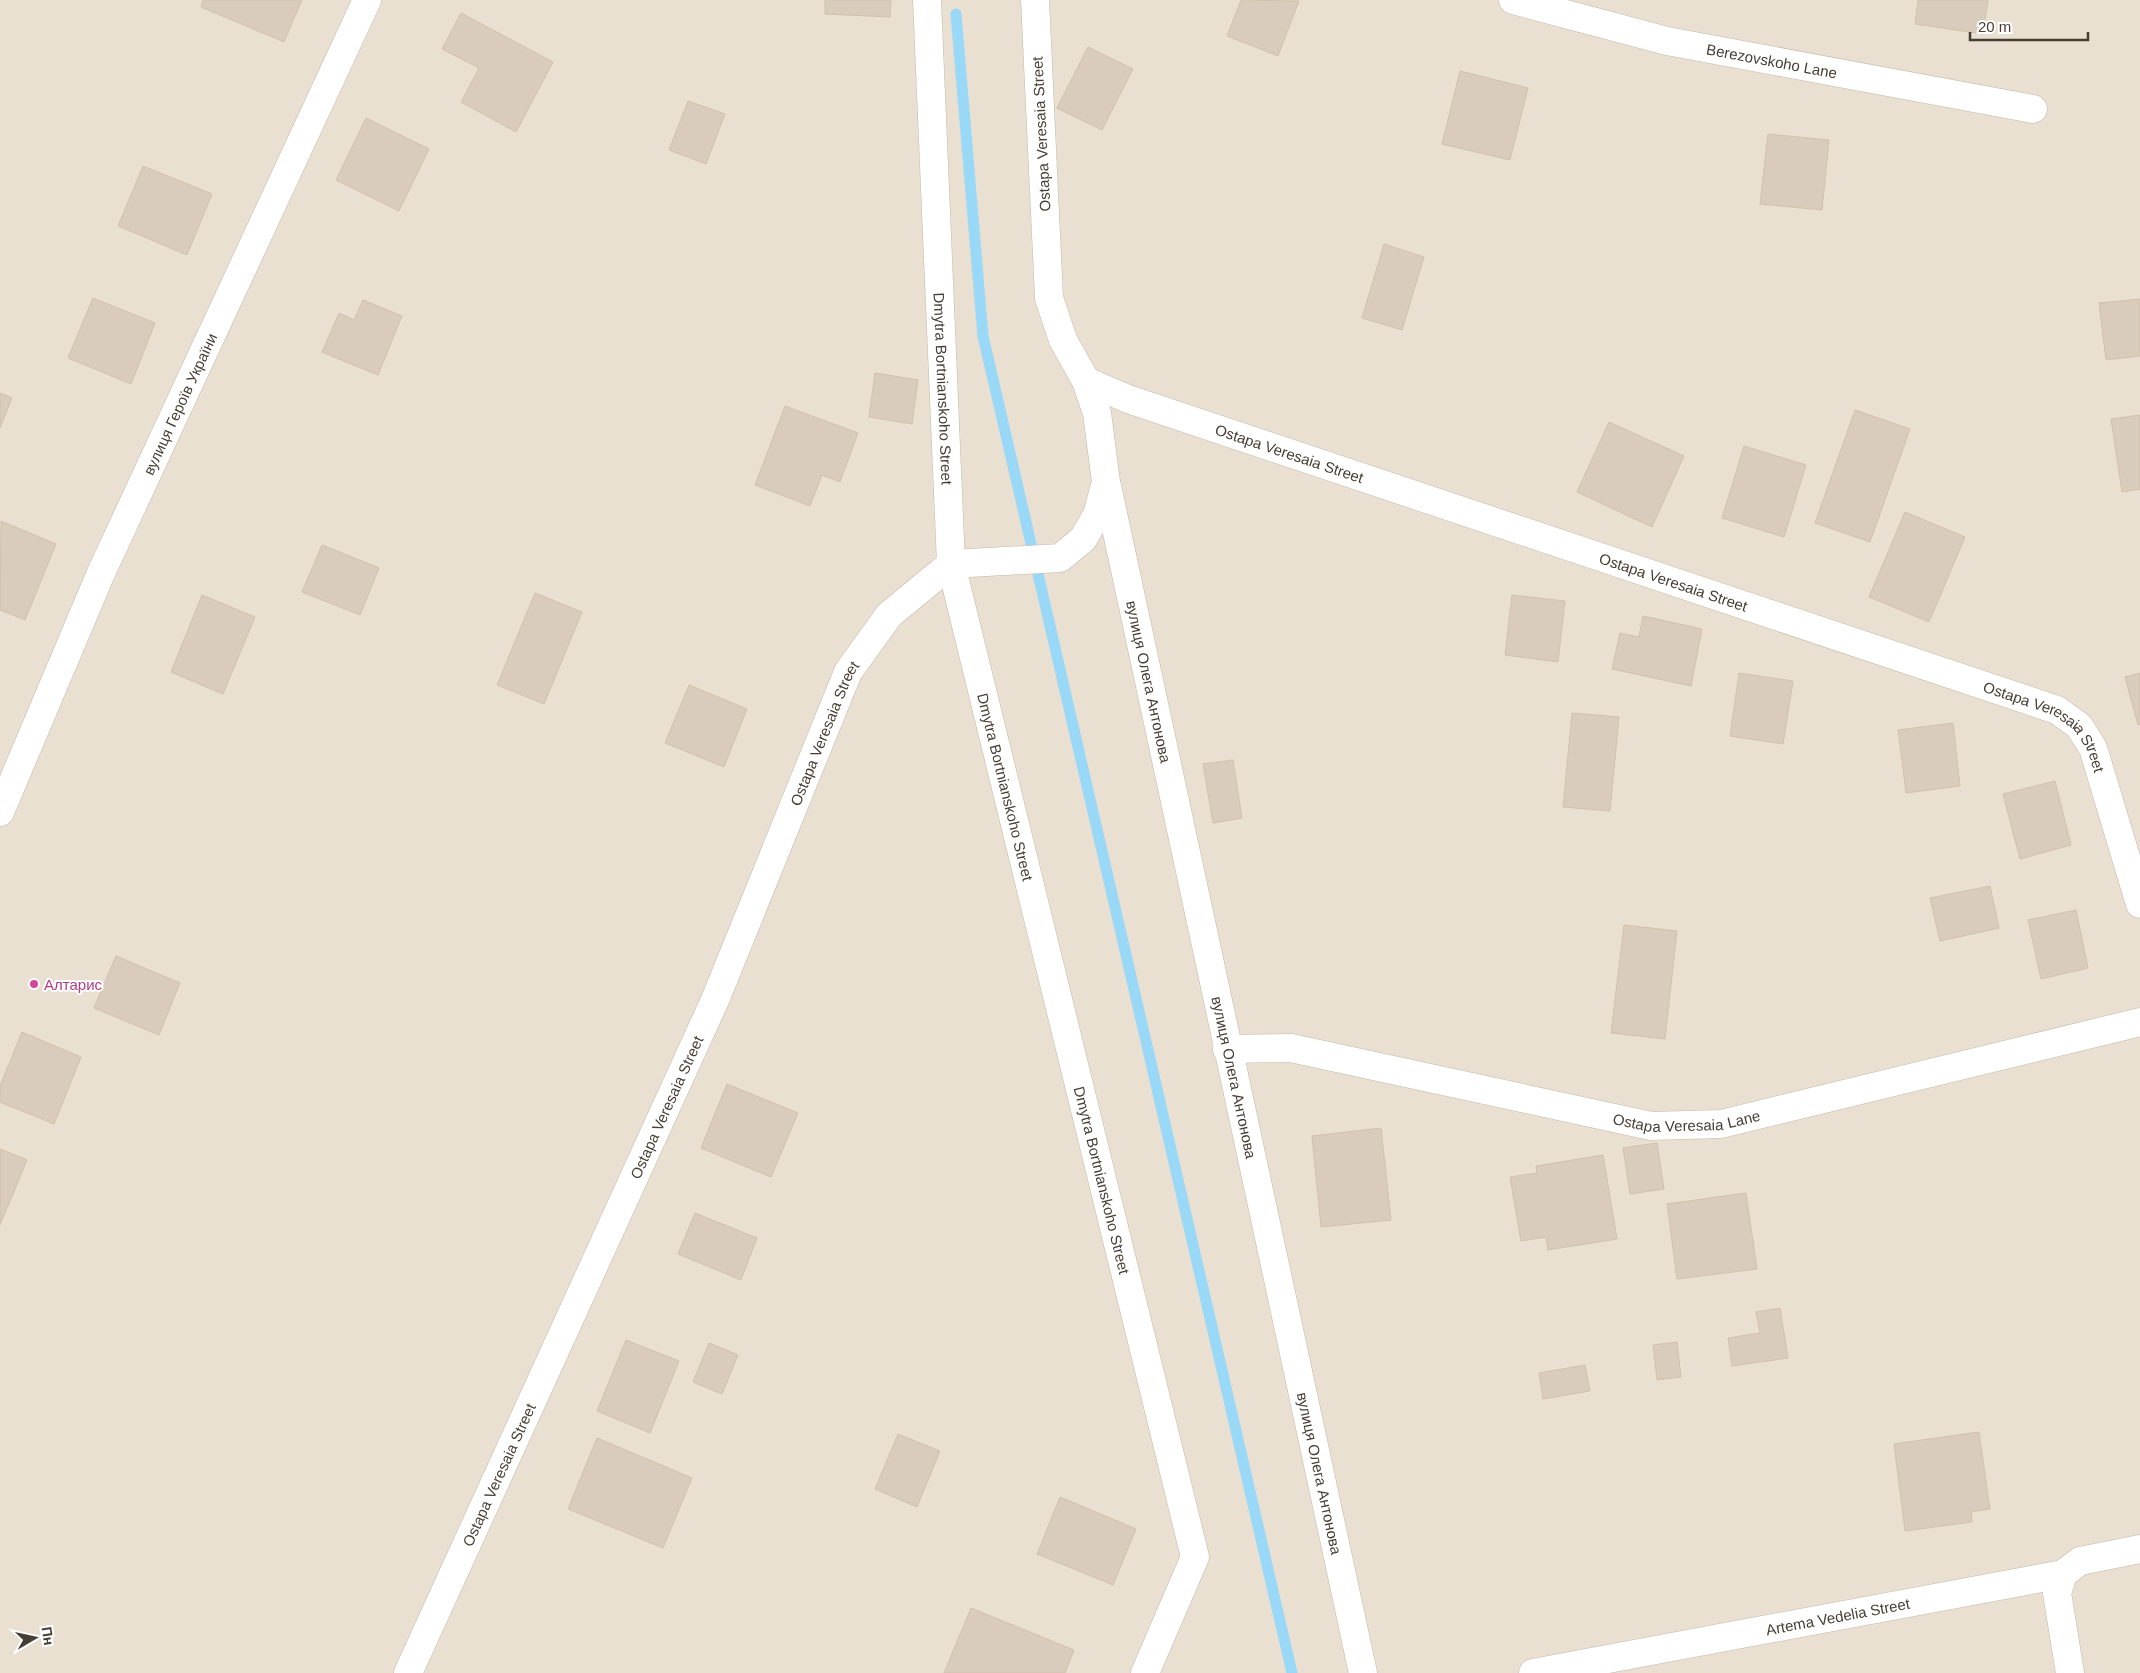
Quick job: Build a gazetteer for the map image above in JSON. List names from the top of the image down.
{
  "streets": {
    "street": [
      "Berezovskoho Lane",
      "Ostapa Veresaia Street",
      "Dmytra Bortnianskoho Street",
      "вулиця Героїв України",
      "вулиця Олега Антонова",
      "Ostapa Veresaia Lane",
      "Artema Vedelia Street"
    ]
  },
  "crossings": [
    ["Ostapa Veresaia Street", "Dmytra Bortnianskoho Street"],
    ["Ostapa Veresaia Street", "вулиця Олега Антонова"],
    ["вулиця Олега Антонова", "Ostapa Veresaia Lane"]
  ],
  "places": ["Алтарис"],
  "scale_bar": "20 m",
  "north": "right"
}
